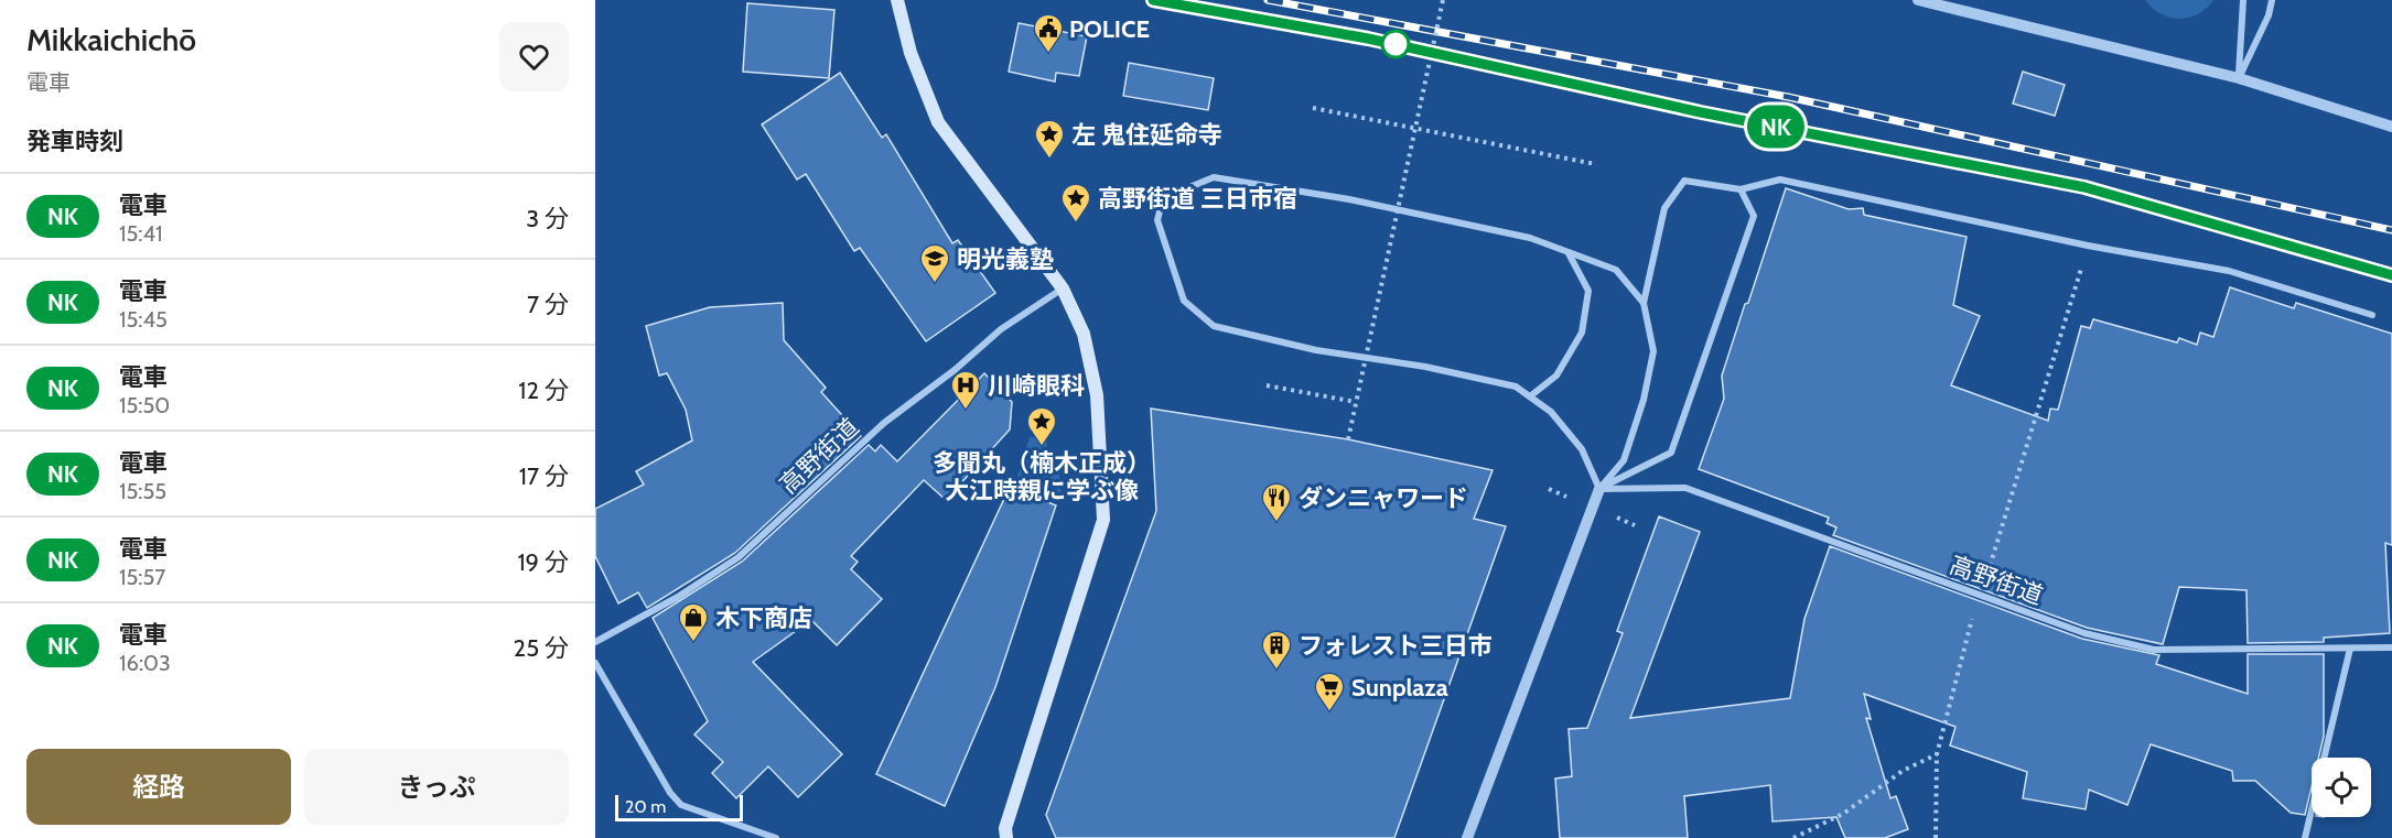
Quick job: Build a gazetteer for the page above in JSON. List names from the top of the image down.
{
  "streets": {
    "street": ["高野街道"]
  },
  "places": {
    "public building": ["POLICE"],
    "place": ["左 鬼住延命寺", "高野街道 三日市宿", "多聞丸（楠木正成） 大江時親に学ぶ像"],
    "school or university": ["明光義塾"],
    "hospital": ["川崎眼科"],
    "restaurant": ["ダンニャワード"],
    "shop": ["木下商店"],
    "building": ["フォレスト三日市"],
    "supermarket": ["Sunplaza"]
  },
  "scale_bar": "20 m",
  "page": {
    "heading": [
      ["Mikkaichichō", "電車"],
      "発車時刻"
    ],
    "on_map": "NK",
    "list": [
      {
        "mark": "NK",
        "name": "電車",
        "note": "15:41",
        "value": "3 分"
      },
      {
        "mark": "NK",
        "name": "電車",
        "note": "15:45",
        "value": "7 分"
      },
      {
        "mark": "NK",
        "name": "電車",
        "note": "15:50",
        "value": "12 分"
      },
      {
        "mark": "NK",
        "name": "電車",
        "note": "15:55",
        "value": "17 分"
      },
      {
        "mark": "NK",
        "name": "電車",
        "note": "15:57",
        "value": "19 分"
      },
      {
        "mark": "NK",
        "name": "電車",
        "note": "16:03",
        "value": "25 分"
      }
    ],
    "buttons": ["経路", "きっぷ"],
    "scale": "20 m"
  }
}
